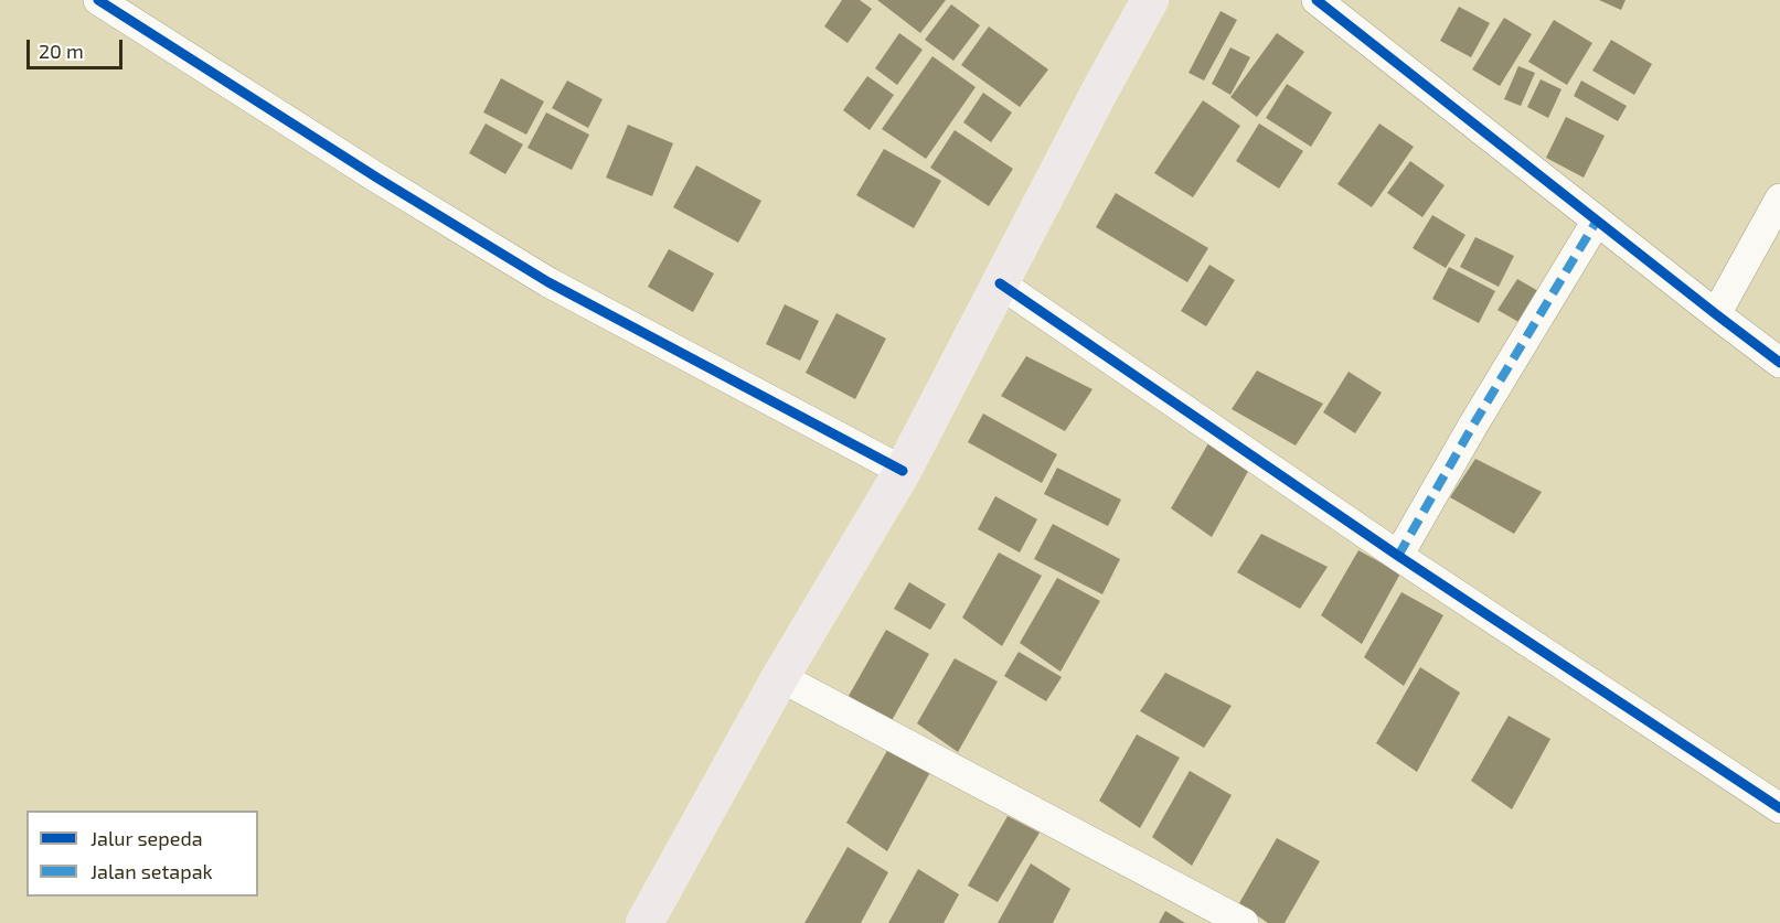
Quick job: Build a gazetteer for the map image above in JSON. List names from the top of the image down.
{
  "legend": ["Jalur sepeda", "Jalan setapak"],
  "scale_bar": "20 m"
}
